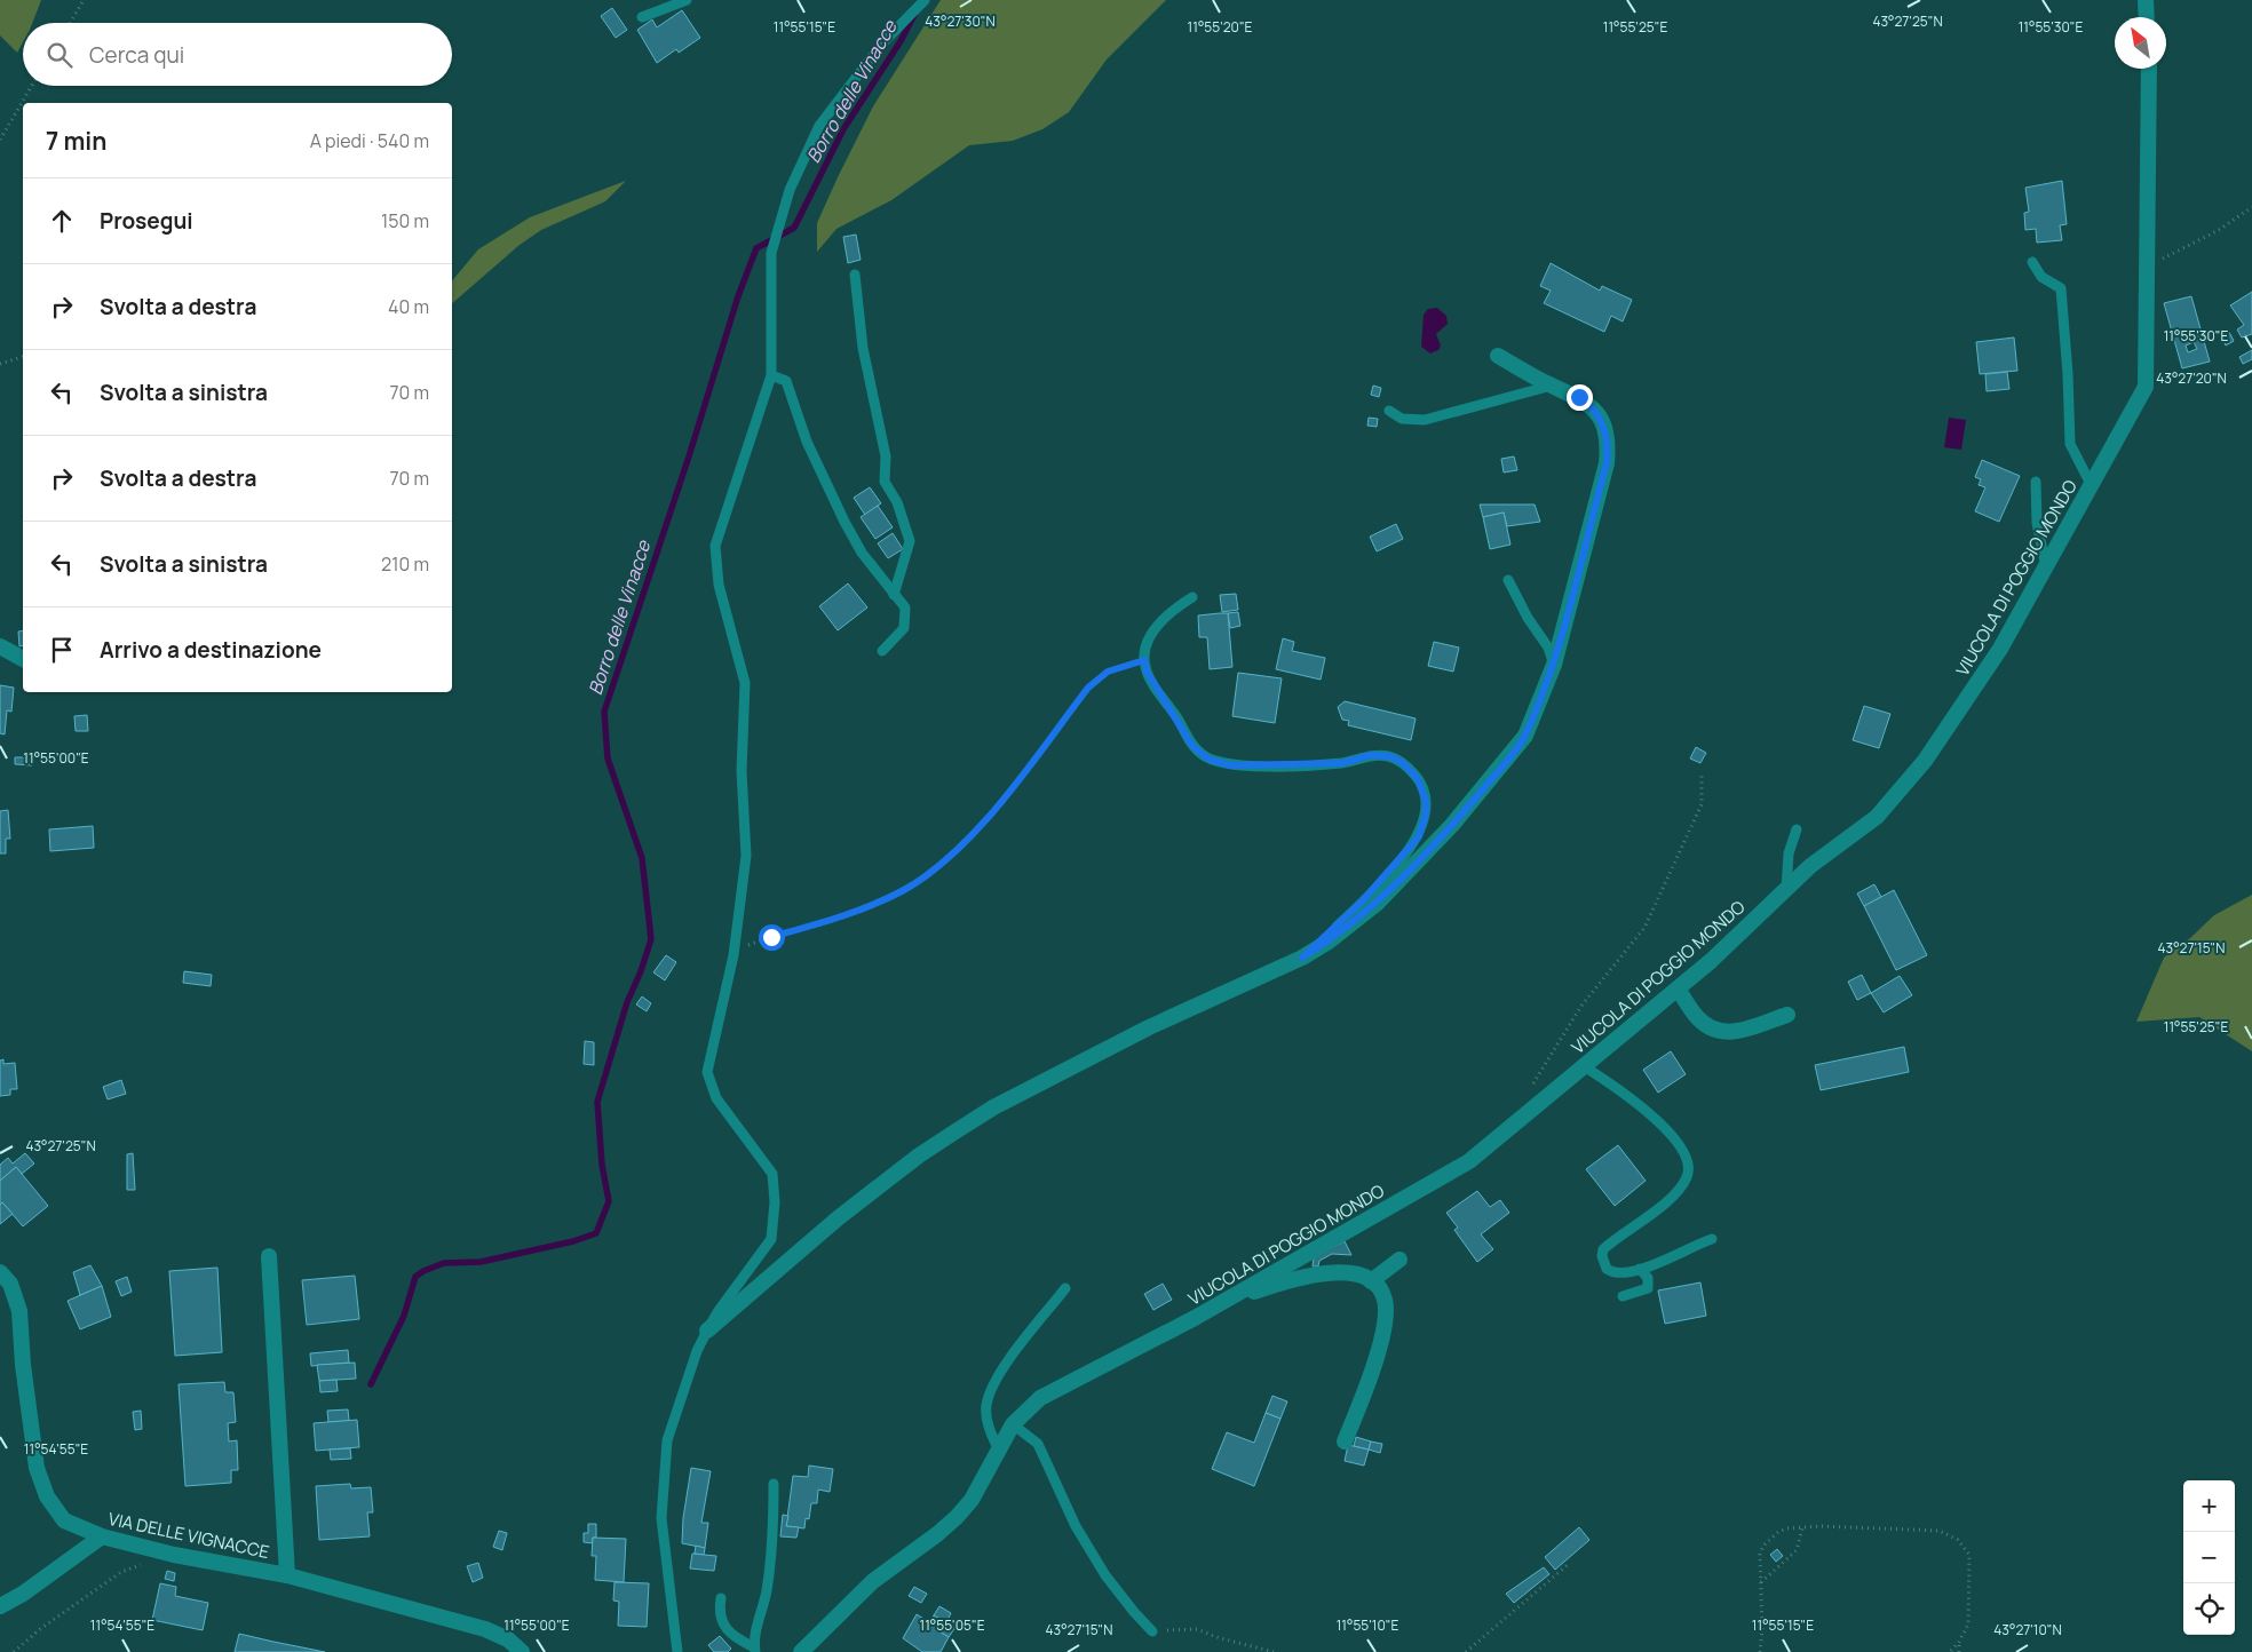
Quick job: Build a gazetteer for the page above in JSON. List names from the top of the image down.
{
  "streets": {
    "street": ["VIUCOLA DI POGGIO MONDO", "VIA DELLE VIGNACCE"]
  },
  "water": ["Borro delle Vinacce"],
  "north": "top left",
  "page": {
    "search": "Cerca qui",
    "heading": ["7 min", "A piedi · 540 m"],
    "list": [
      ["Prosegui", "150 m"],
      ["Svolta a destra", "40 m"],
      ["Svolta a sinistra", "70 m"],
      ["Svolta a destra", "70 m"],
      ["Svolta a sinistra", "210 m"],
      "Arrivo a destinazione"
    ],
    "map_buttons": ["+", "−"]
  },
  "coordinates": [
    "43°27'30\"N",
    "43°27'25\"N",
    "11°55'15\"E",
    "11°55'20\"E",
    "11°55'25\"E",
    "11°55'30\"E",
    "43°27'20\"N",
    "11°55'00\"E",
    "43°27'15\"N",
    "11°54'55\"E",
    "11°55'05\"E",
    "11°55'10\"E",
    "43°27'10\"N"
  ]
}
